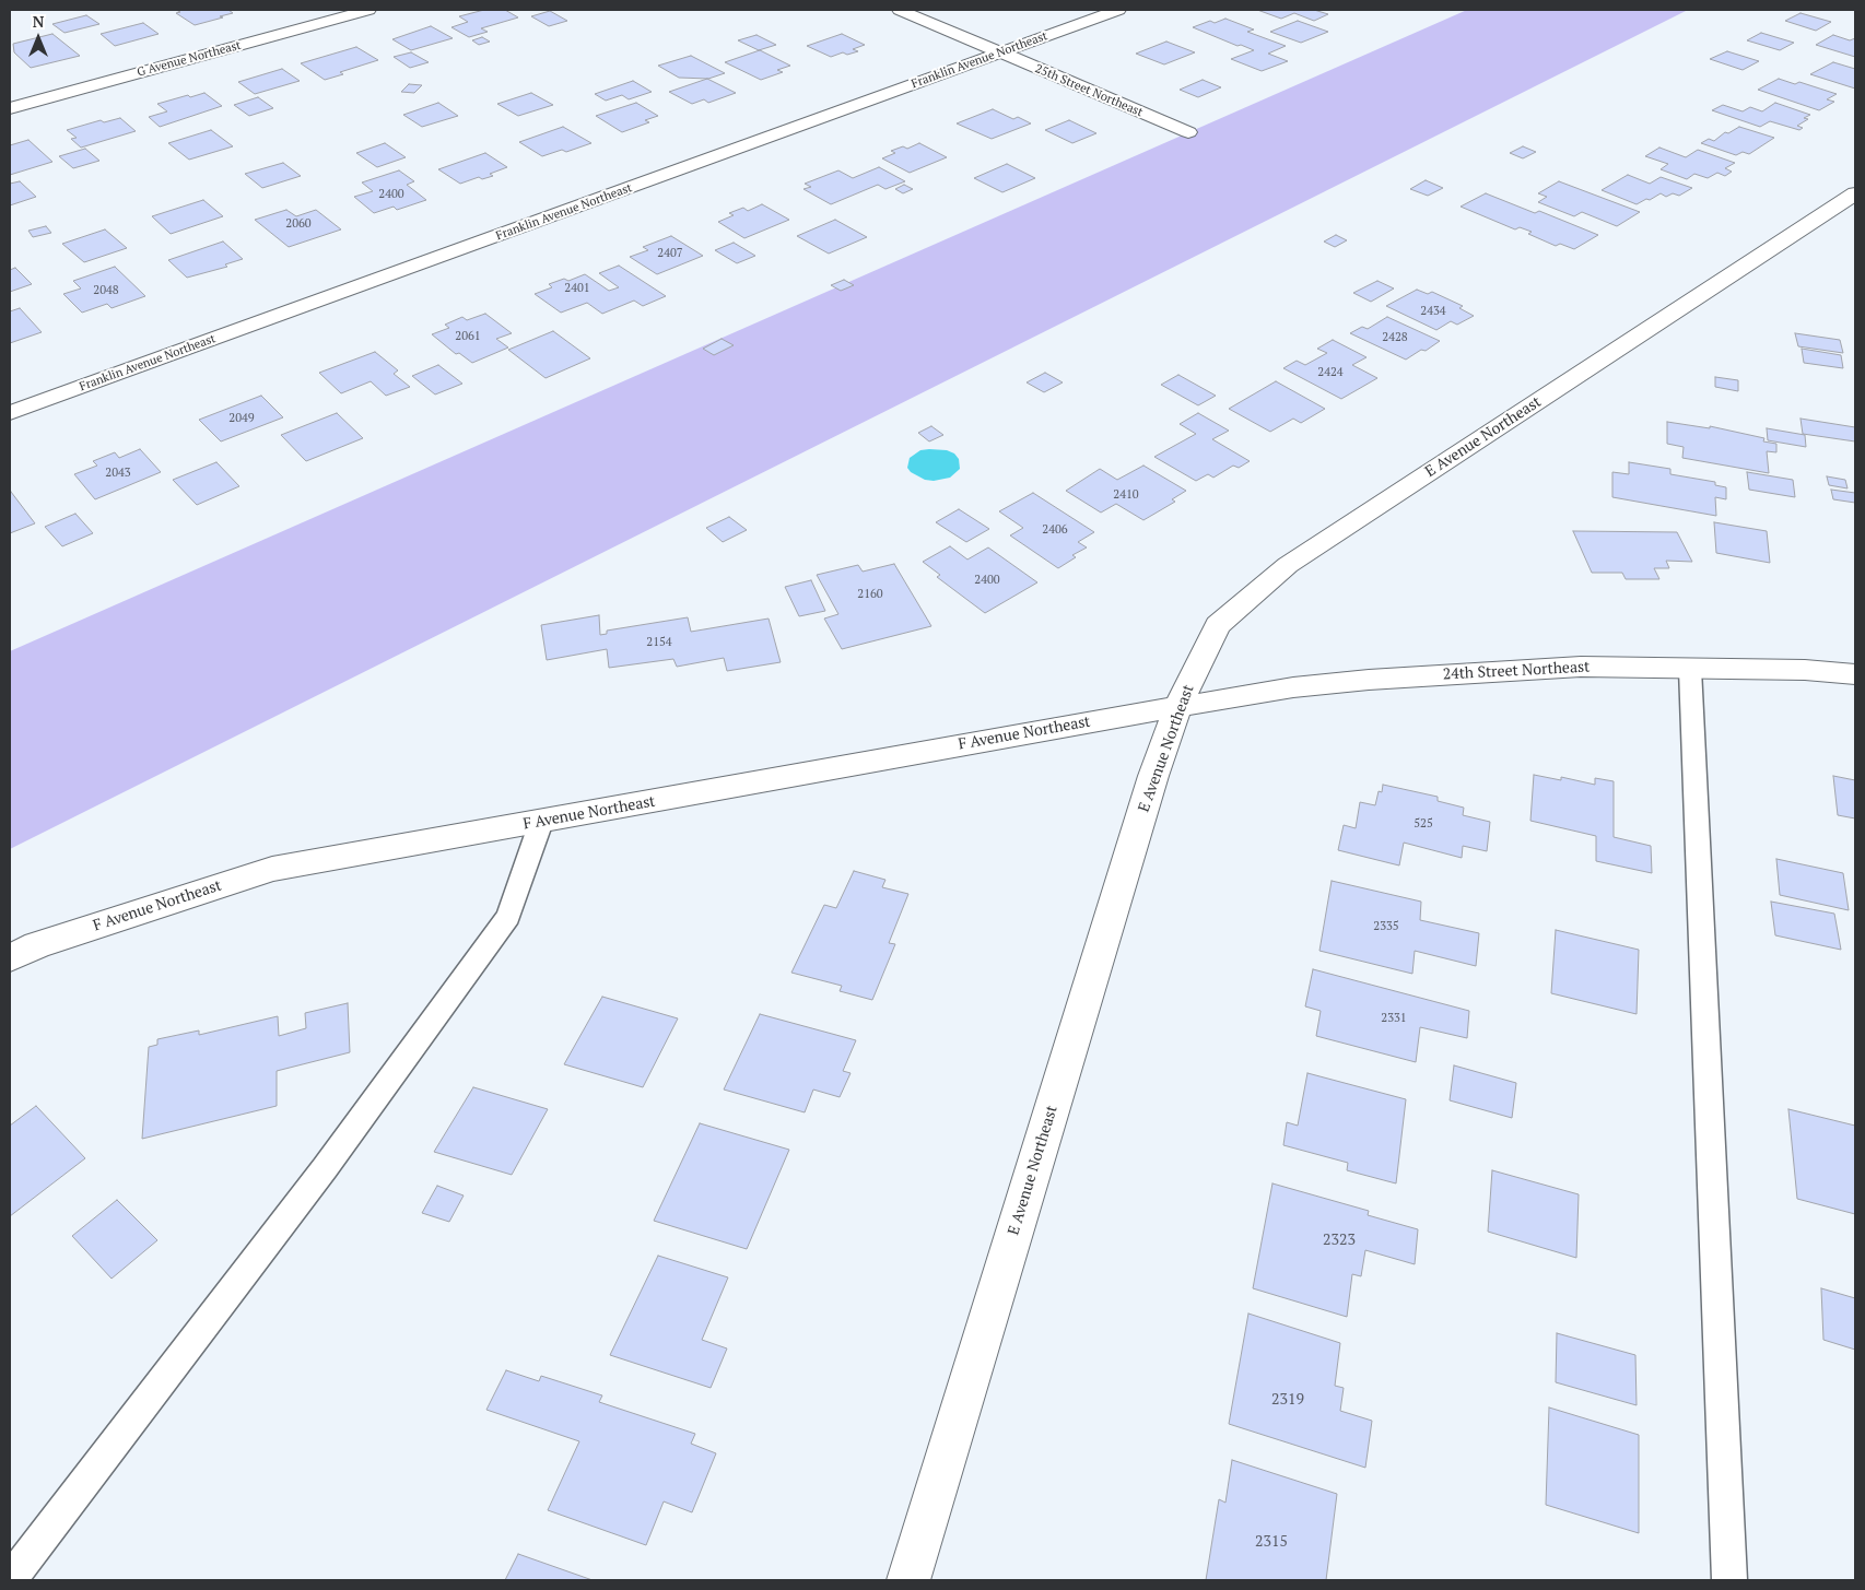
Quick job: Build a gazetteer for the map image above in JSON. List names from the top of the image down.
{
  "streets": {
    "street": [
      "G Avenue Northeast",
      "Franklin Avenue Northeast",
      "25th Street Northeast",
      "E Avenue Northeast",
      "24th Street Northeast",
      "F Avenue Northeast"
    ]
  },
  "crossings": [
    ["Franklin Avenue Northeast", "25th Street Northeast"],
    ["E Avenue Northeast", "24th Street Northeast"],
    ["E Avenue Northeast", "F Avenue Northeast"],
    ["24th Street Northeast", "F Avenue Northeast"]
  ],
  "house_numbers": [
    "2400",
    "2060",
    "2407",
    "2401",
    "2048",
    "2434",
    "2061",
    "2428",
    "2424",
    "2049",
    "2043",
    "2410",
    "2406",
    "2400",
    "2160",
    "2154",
    "525",
    "2335",
    "2331",
    "2323",
    "2319",
    "2315"
  ],
  "north": "top"
}
